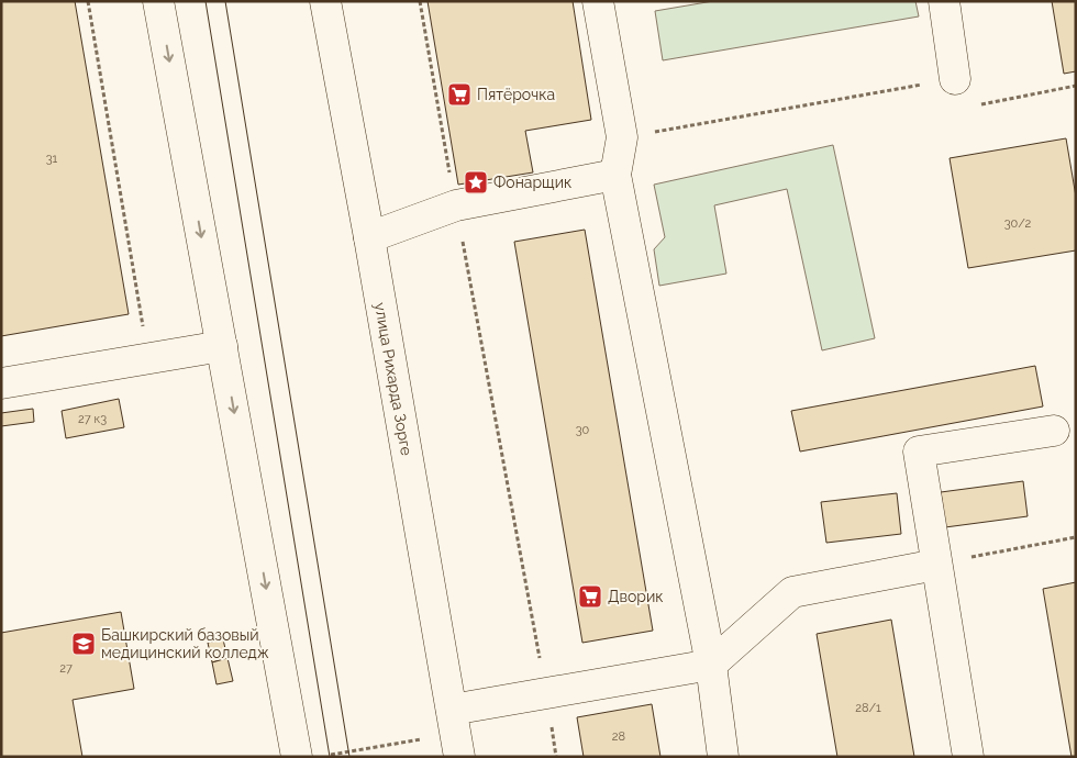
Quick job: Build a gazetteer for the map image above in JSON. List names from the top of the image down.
{
  "streets": {
    "main road": ["улица Рихарда Зорге"]
  },
  "places": {
    "supermarket": ["Пятёрочка", "Дворик"],
    "place": ["Фонарщик"],
    "school or university": ["Башкирский базовый медицинский колледж"]
  },
  "house_numbers": [
    "31",
    "30/2",
    "27 к3",
    "30",
    "27",
    "28/1",
    "28"
  ]
}
